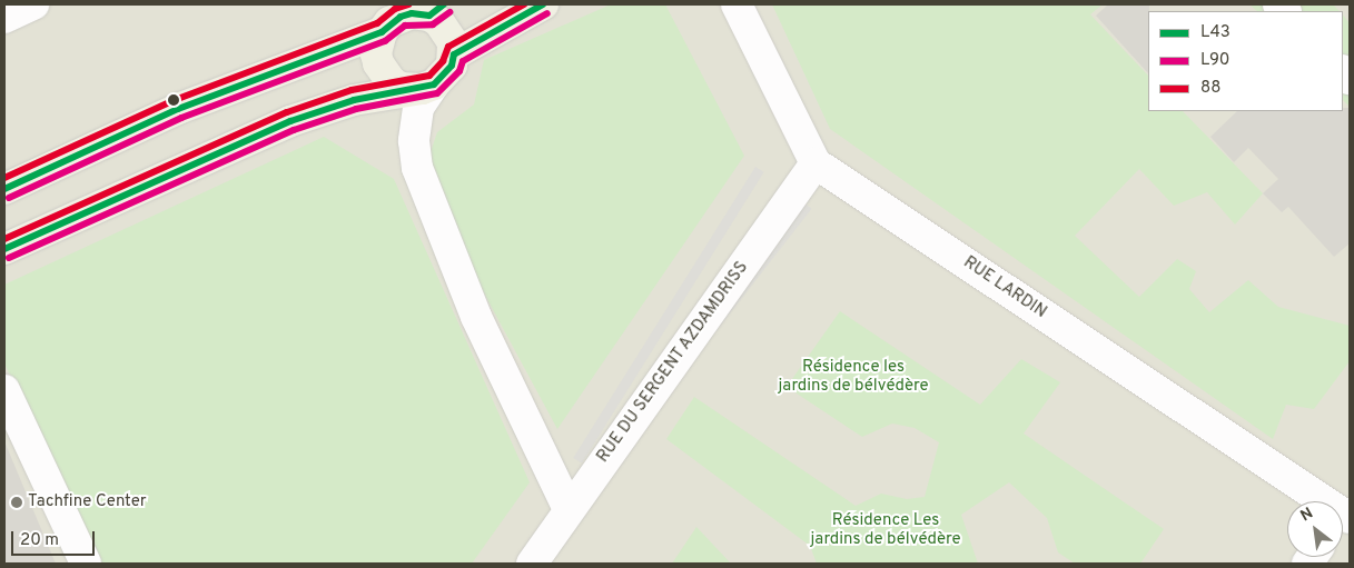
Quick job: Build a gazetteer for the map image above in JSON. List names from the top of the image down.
{
  "streets": {
    "street": ["RUE LARDIN", "RUE DU SERGENT AZDAMDRISS"]
  },
  "crossings": [
    ["RUE LARDIN", "RUE DU SERGENT AZDAMDRISS"]
  ],
  "parks": ["Résidence les jardins de bélvédère", "Résidence Les jardins de bélvédère"],
  "places": ["Tachfine Center"],
  "lines": ["transit line L43", "transit line 88", "transit line L90"],
  "legend": ["L43", "L90", "88"],
  "scale_bar": "20 m",
  "north": "top left"
}
